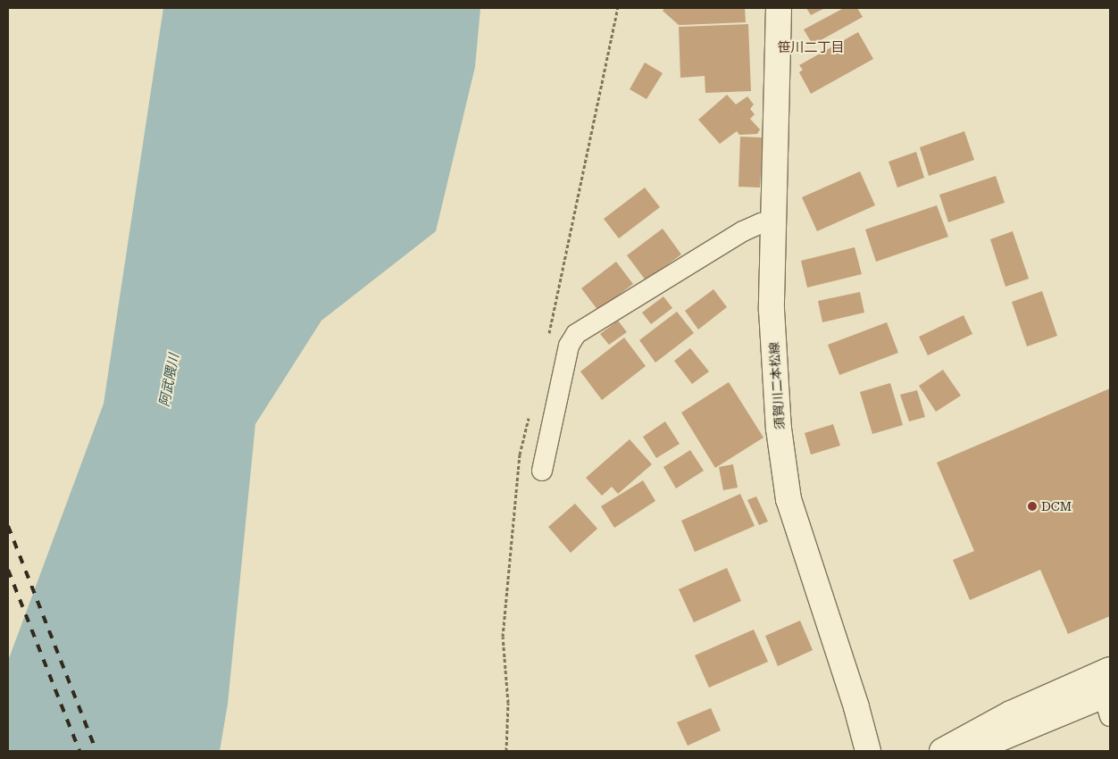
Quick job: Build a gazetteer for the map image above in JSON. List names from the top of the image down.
{
  "streets": {
    "main road": ["須賀川二本松線"]
  },
  "districts": ["笹川二丁目"],
  "water": ["阿武隈川"],
  "places": ["DCM"]
}
